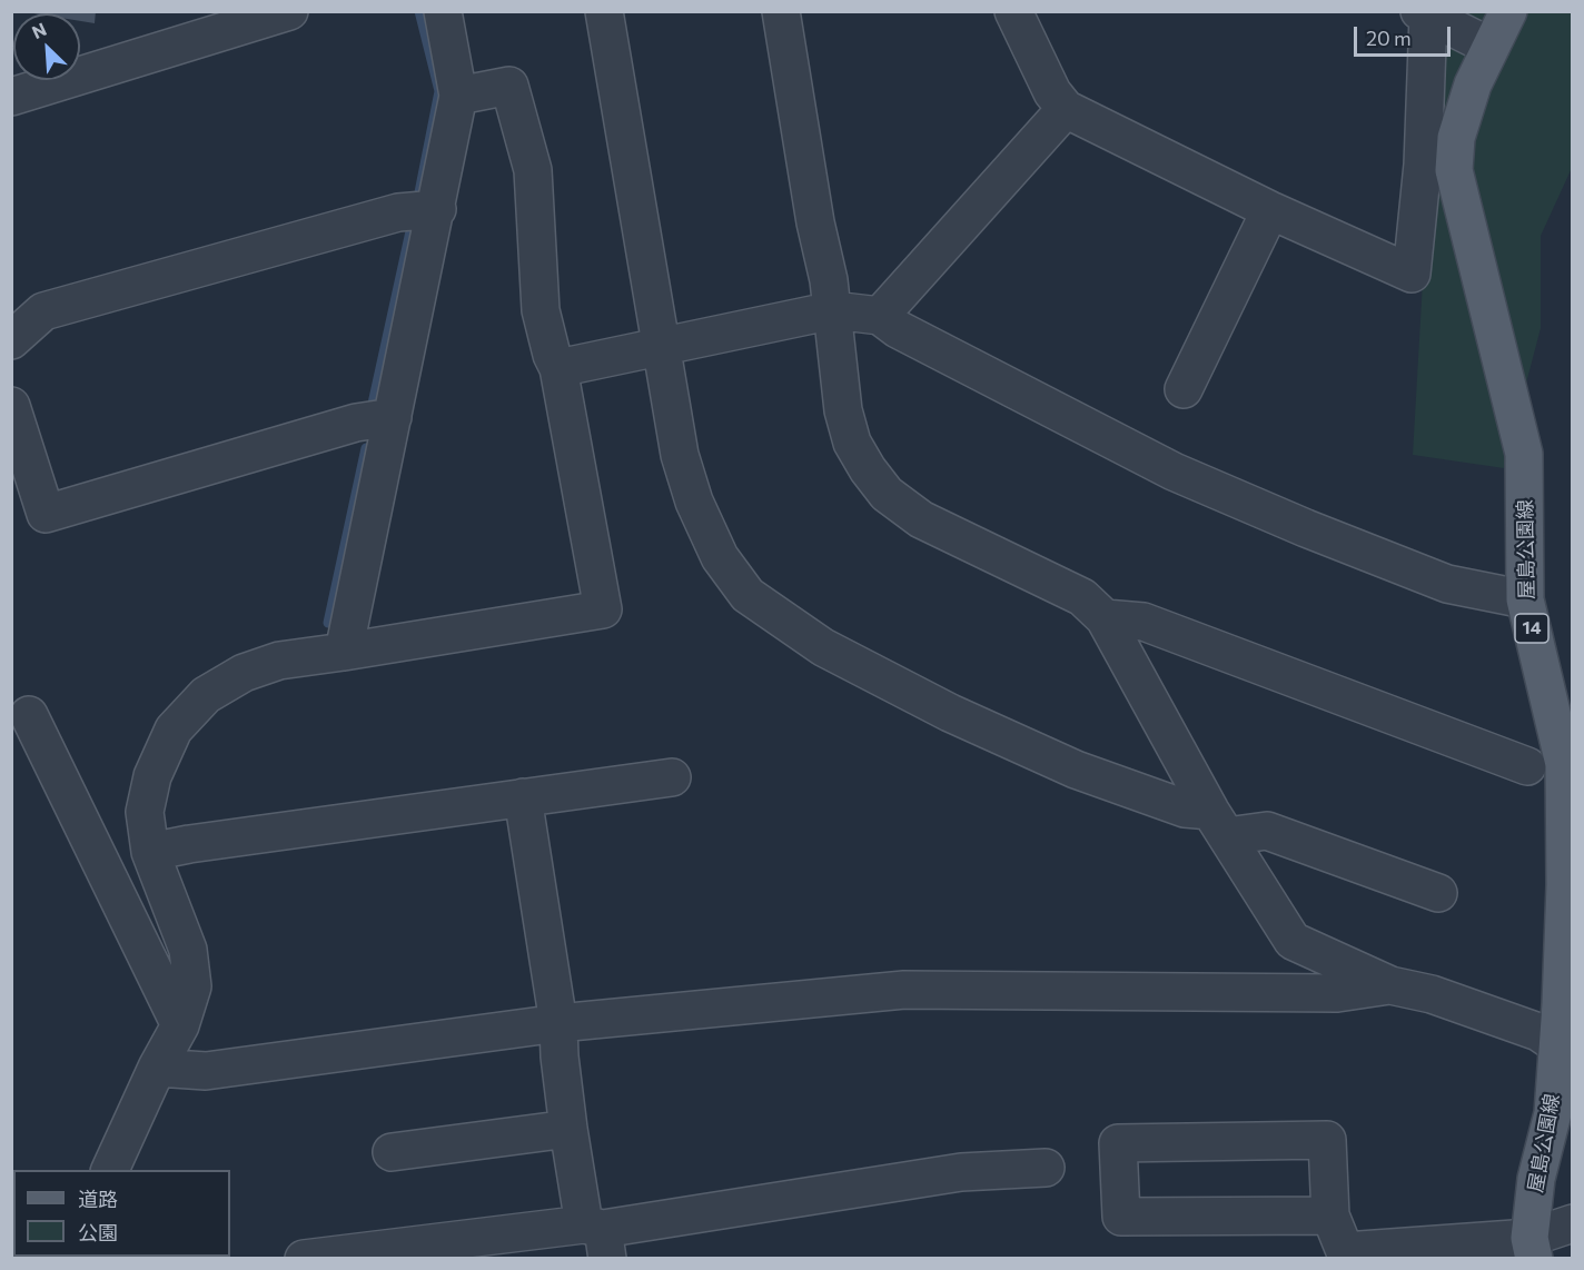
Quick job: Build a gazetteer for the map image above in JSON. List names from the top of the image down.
{
  "streets": {
    "main road": ["屋島公園線", "14"]
  },
  "legend": ["道路", "公園"],
  "scale_bar": "20 m",
  "north": "top left"
}
